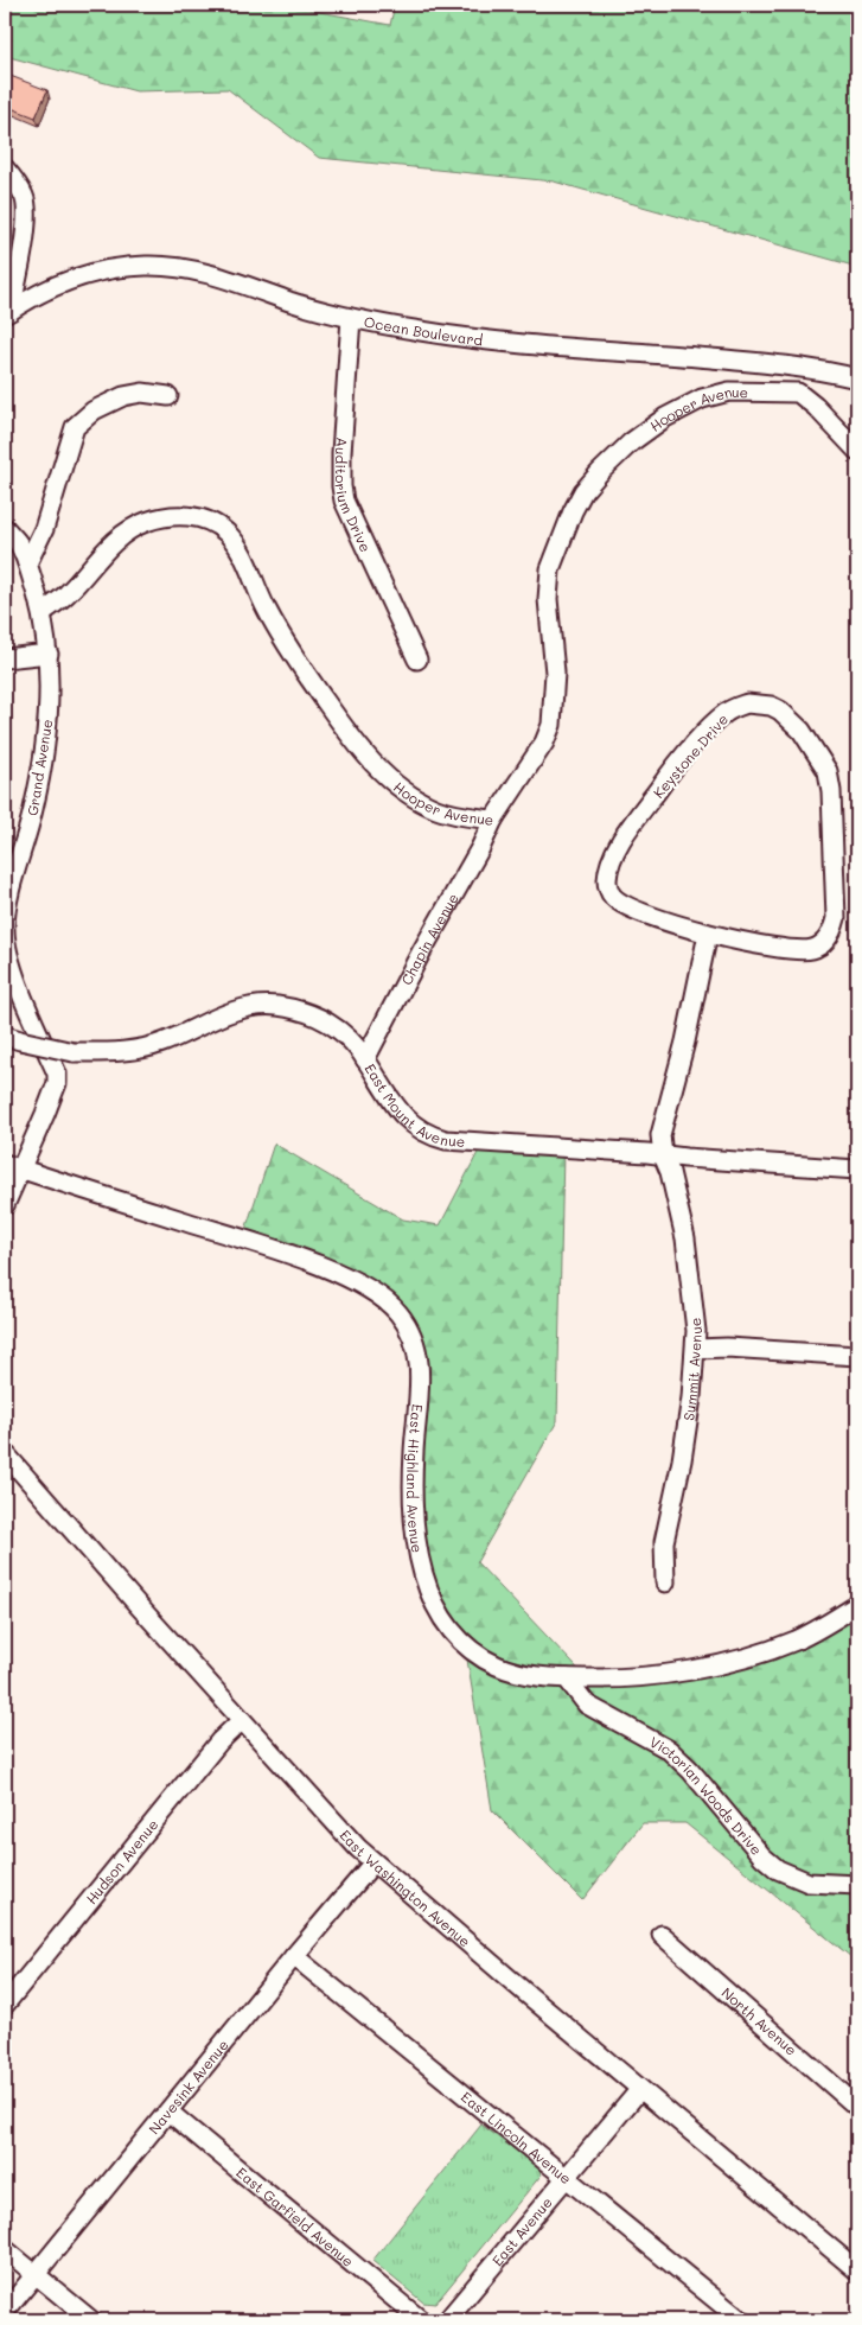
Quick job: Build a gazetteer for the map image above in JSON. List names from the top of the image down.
{
  "streets": {
    "street": [
      "Ocean Boulevard",
      "Hooper Avenue",
      "Auditorium Drive",
      "Keystone Drive",
      "Grand Avenue",
      "Chapin Avenue",
      "East Mount Avenue",
      "Summit Avenue",
      "East Highland Avenue",
      "Victorian Woods Drive",
      "Hudson Avenue",
      "East Washington Avenue",
      "North Avenue",
      "Navesink Avenue",
      "East Lincoln Avenue",
      "East Garfield Avenue",
      "East Avenue"
    ]
  },
  "crossings": [
    ["Ocean Boulevard", "Auditorium Drive"],
    ["Hooper Avenue", "Grand Avenue"],
    ["Hooper Avenue", "Chapin Avenue"],
    ["Grand Avenue", "East Highland Avenue"],
    ["Chapin Avenue", "East Mount Avenue"],
    ["East Mount Avenue", "Summit Avenue"],
    ["East Highland Avenue", "Victorian Woods Drive"],
    ["Hudson Avenue", "East Washington Avenue"],
    ["East Washington Avenue", "Navesink Avenue"],
    ["East Washington Avenue", "East Avenue"],
    ["Navesink Avenue", "East Lincoln Avenue"],
    ["Navesink Avenue", "East Garfield Avenue"],
    ["East Lincoln Avenue", "East Avenue"]
  ]
}
